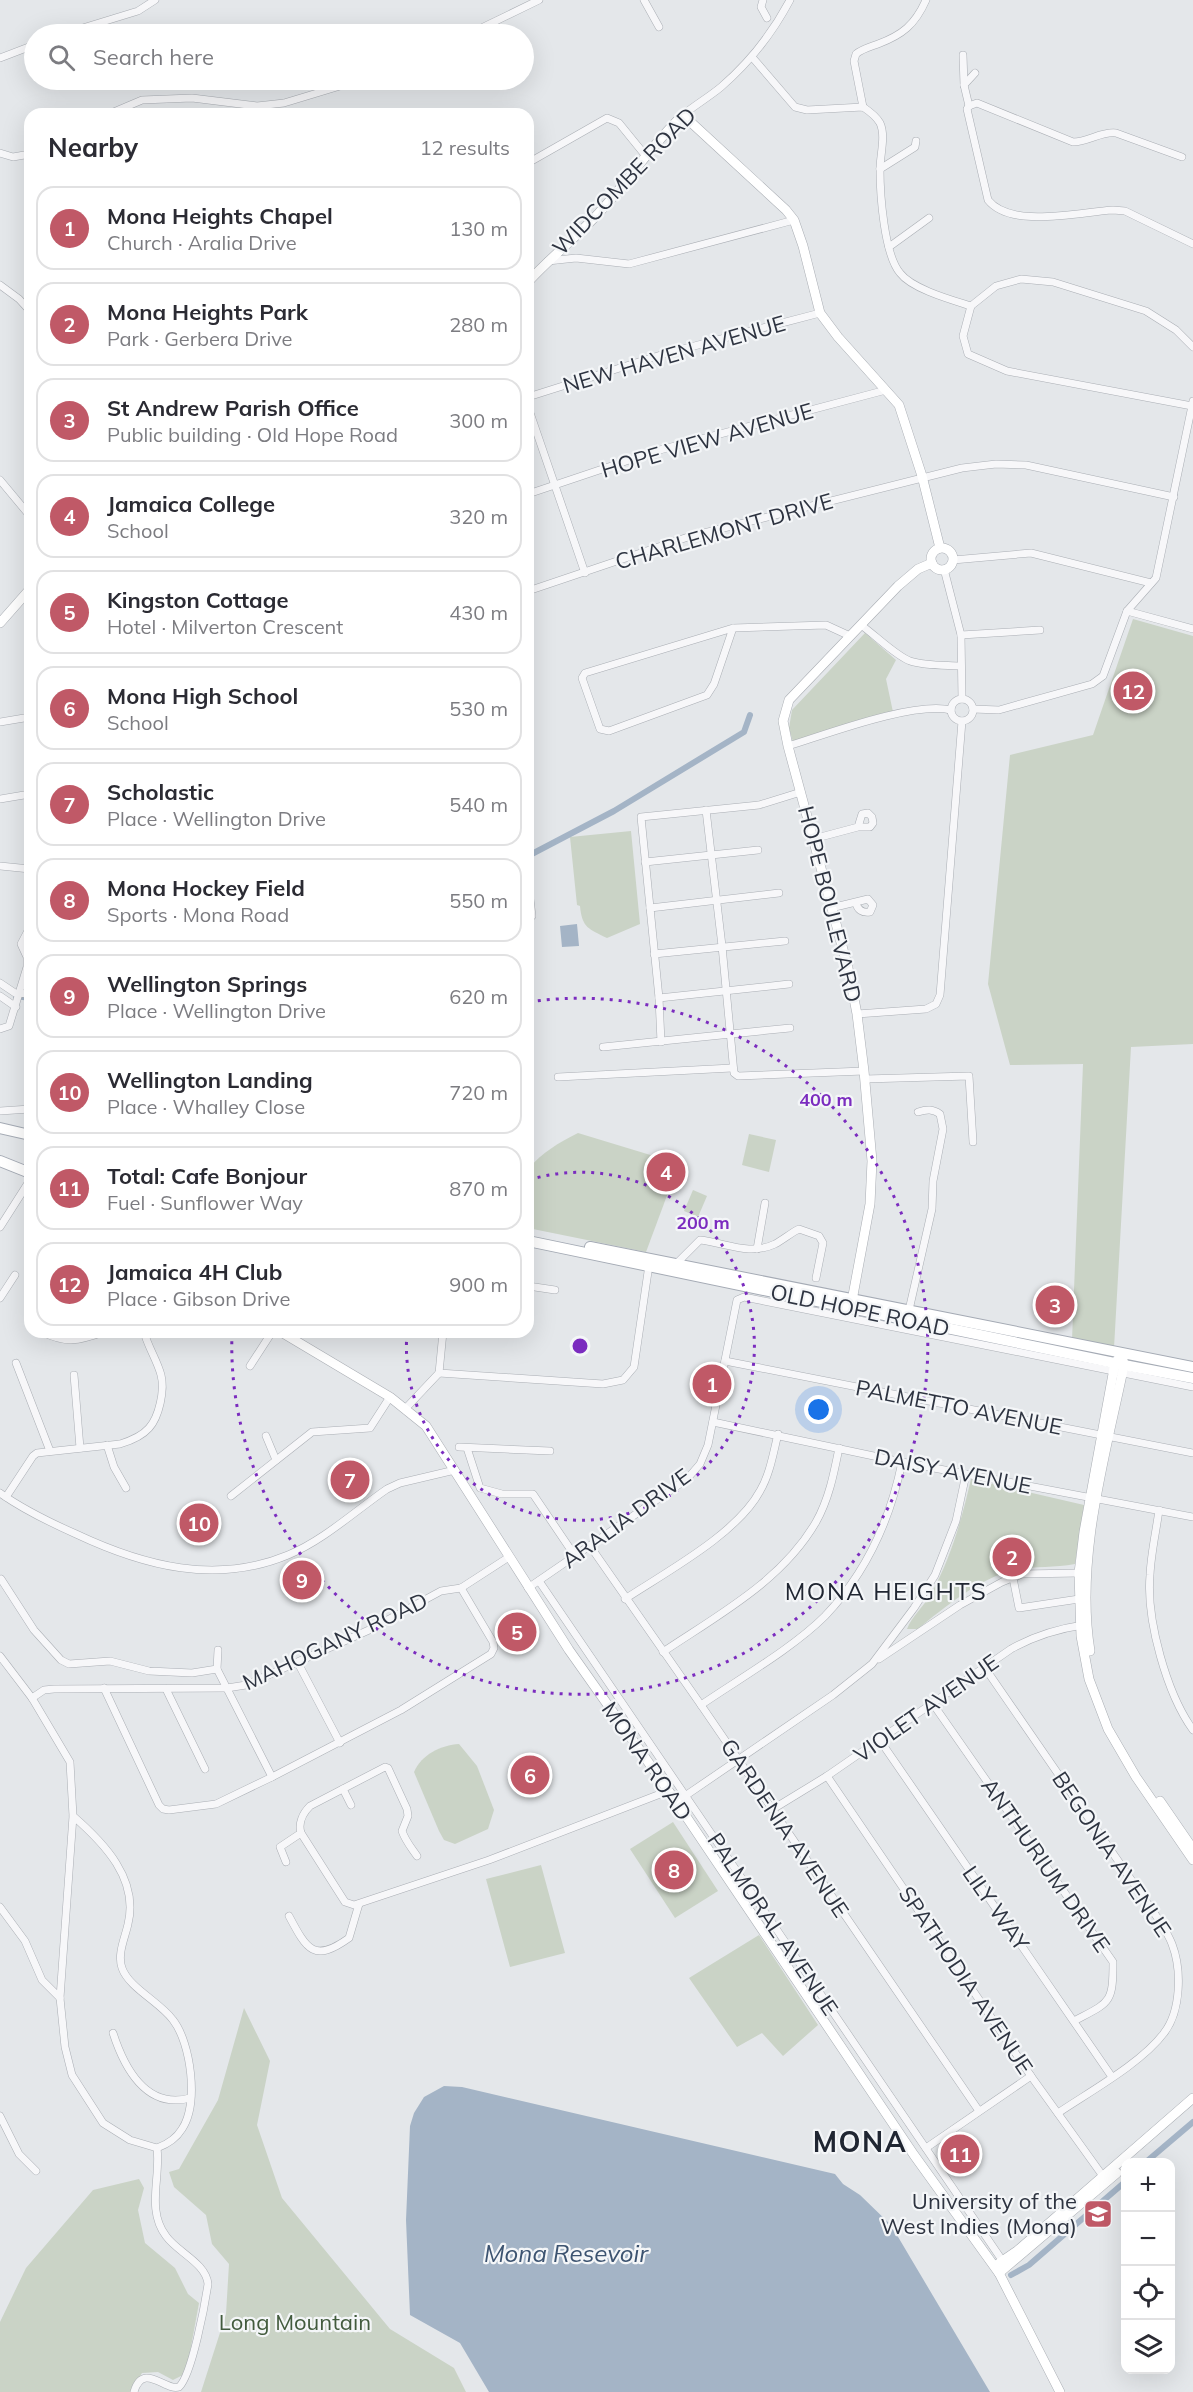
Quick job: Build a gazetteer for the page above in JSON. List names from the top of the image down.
{
  "streets": {
    "main road": ["OLD HOPE ROAD"],
    "street": [
      "WIDCOMBE ROAD",
      "NEW HAVEN AVENUE",
      "HOPE VIEW AVENUE",
      "CHARLEMONT DRIVE",
      "HOPE BOULEVARD",
      "PALMETTO AVENUE",
      "DAISY AVENUE",
      "ARALIA DRIVE",
      "MAHOGANY ROAD",
      "VIOLET AVENUE",
      "MONA ROAD",
      "GARDENIA AVENUE",
      "BEGONIA AVENUE",
      "ANTHURIUM DRIVE",
      "LILY WAY",
      "PALMORAL AVENUE",
      "SPATHODIA AVENUE"
    ]
  },
  "crossings": [
    ["HOPE BOULEVARD", "OLD HOPE ROAD"],
    ["OLD HOPE ROAD", "ARALIA DRIVE"],
    ["PALMETTO AVENUE", "ARALIA DRIVE"],
    ["DAISY AVENUE", "ARALIA DRIVE"],
    ["ARALIA DRIVE", "MONA ROAD"],
    ["ARALIA DRIVE", "GARDENIA AVENUE"],
    ["ARALIA DRIVE", "PALMORAL AVENUE"],
    ["MAHOGANY ROAD", "MONA ROAD"],
    ["VIOLET AVENUE", "GARDENIA AVENUE"],
    ["VIOLET AVENUE", "BEGONIA AVENUE"],
    ["VIOLET AVENUE", "ANTHURIUM DRIVE"],
    ["VIOLET AVENUE", "LILY WAY"],
    ["VIOLET AVENUE", "SPATHODIA AVENUE"],
    ["MONA ROAD", "PALMORAL AVENUE"],
    ["BEGONIA AVENUE", "LILY WAY"],
    ["BEGONIA AVENUE", "SPATHODIA AVENUE"],
    ["ANTHURIUM DRIVE", "LILY WAY"]
  ],
  "districts": ["MONA HEIGHTS", "MONA"],
  "water": ["Mona Resevoir"],
  "parks": ["Long Mountain"],
  "places": {
    "school or university": ["University of the West Indies (Mona)"]
  },
  "page": {
    "search": "Search here",
    "heading": ["Nearby", "12 results"],
    "list": [
      {
        "mark": "1",
        "name": "Mona Heights Chapel",
        "note": "Church · Aralia Drive",
        "value": "130 m"
      },
      {
        "mark": "2",
        "name": "Mona Heights Park",
        "note": "Park · Gerbera Drive",
        "value": "280 m"
      },
      {
        "mark": "3",
        "name": "St Andrew Parish Office",
        "note": "Public building · Old Hope Road",
        "value": "300 m"
      },
      {
        "mark": "4",
        "name": "Jamaica College",
        "note": "School",
        "value": "320 m"
      },
      {
        "mark": "5",
        "name": "Kingston Cottage",
        "note": "Hotel · Milverton Crescent",
        "value": "430 m"
      },
      {
        "mark": "6",
        "name": "Mona High School",
        "note": "School",
        "value": "530 m"
      },
      {
        "mark": "7",
        "name": "Scholastic",
        "note": "Place · Wellington Drive",
        "value": "540 m"
      },
      {
        "mark": "8",
        "name": "Mona Hockey Field",
        "note": "Sports · Mona Road",
        "value": "550 m"
      },
      {
        "mark": "9",
        "name": "Wellington Springs",
        "note": "Place · Wellington Drive",
        "value": "620 m"
      },
      {
        "mark": "10",
        "name": "Wellington Landing",
        "note": "Place · Whalley Close",
        "value": "720 m"
      },
      {
        "mark": "11",
        "name": "Total: Cafe Bonjour",
        "note": "Fuel · Sunflower Way",
        "value": "870 m"
      },
      {
        "mark": "12",
        "name": "Jamaica 4H Club",
        "note": "Place · Gibson Drive",
        "value": "900 m"
      }
    ],
    "pins": [
      "12",
      "4",
      "3",
      "1",
      "7",
      "10",
      "2",
      "9",
      "5",
      "6",
      "8",
      "11"
    ],
    "map_buttons": ["+", "−"]
  },
  "rings": ["400 m", "200 m"]
}
